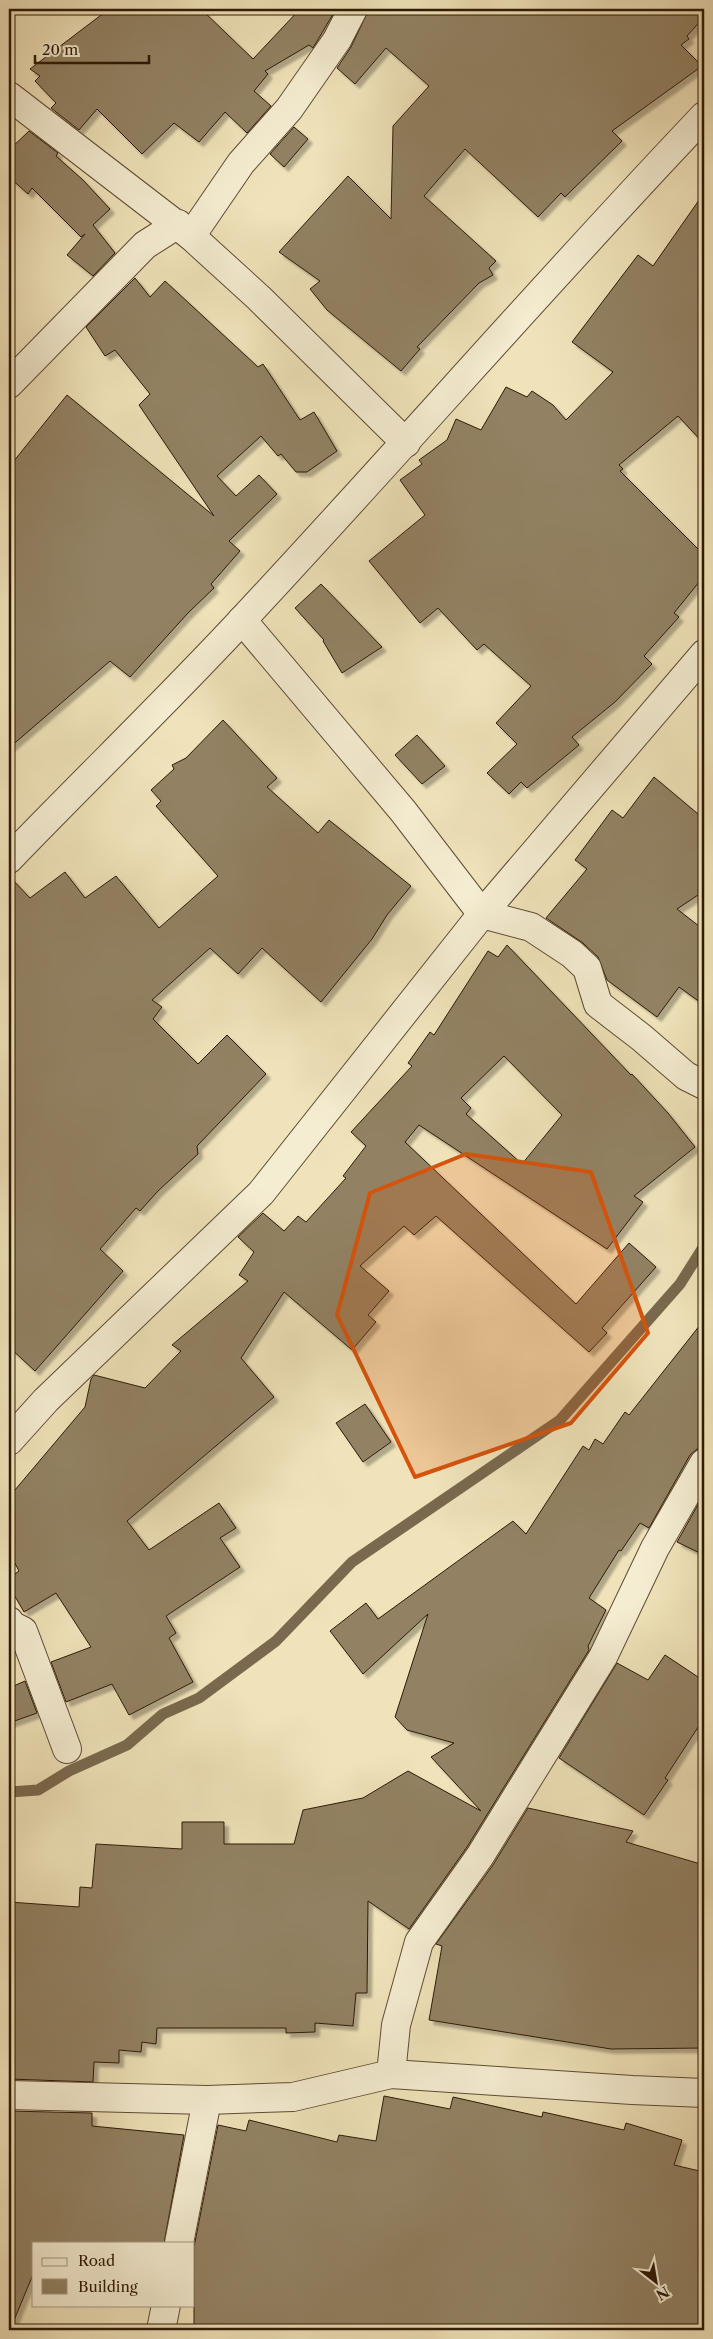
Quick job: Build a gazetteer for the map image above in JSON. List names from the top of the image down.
{
  "legend": ["Road", "Building"],
  "scale_bar": "20 m",
  "north": "bottom right"
}
